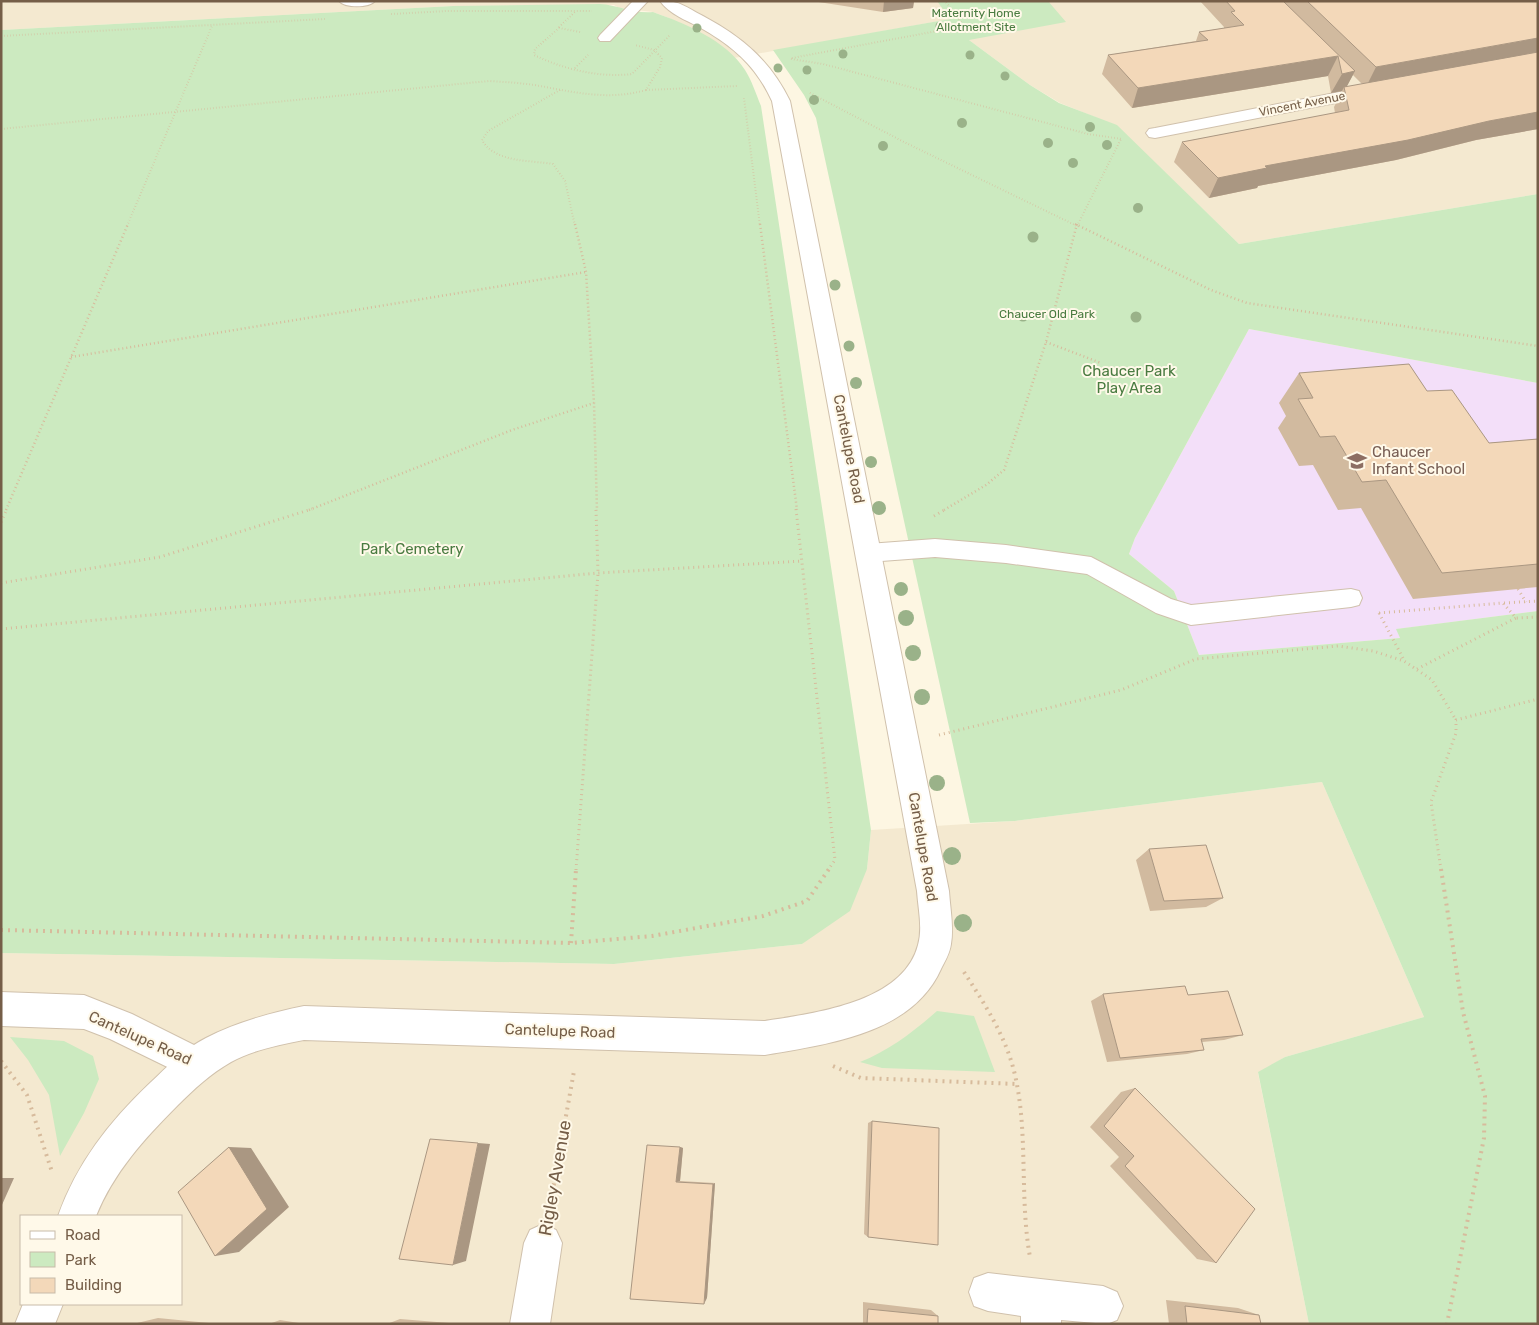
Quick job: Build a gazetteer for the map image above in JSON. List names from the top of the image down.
{
  "streets": {
    "street": ["Vincent Avenue", "Cantelupe Road", "Rigley Avenue"]
  },
  "crossings": [
    ["Cantelupe Road", "Rigley Avenue"]
  ],
  "parks": [
    "Maternity Home Allotment Site",
    "Chaucer Old Park",
    "Chaucer Park Play Area",
    "Park Cemetery"
  ],
  "places": {
    "school or university": ["Chaucer Infant School"]
  },
  "legend": ["Road", "Park", "Building"]
}
